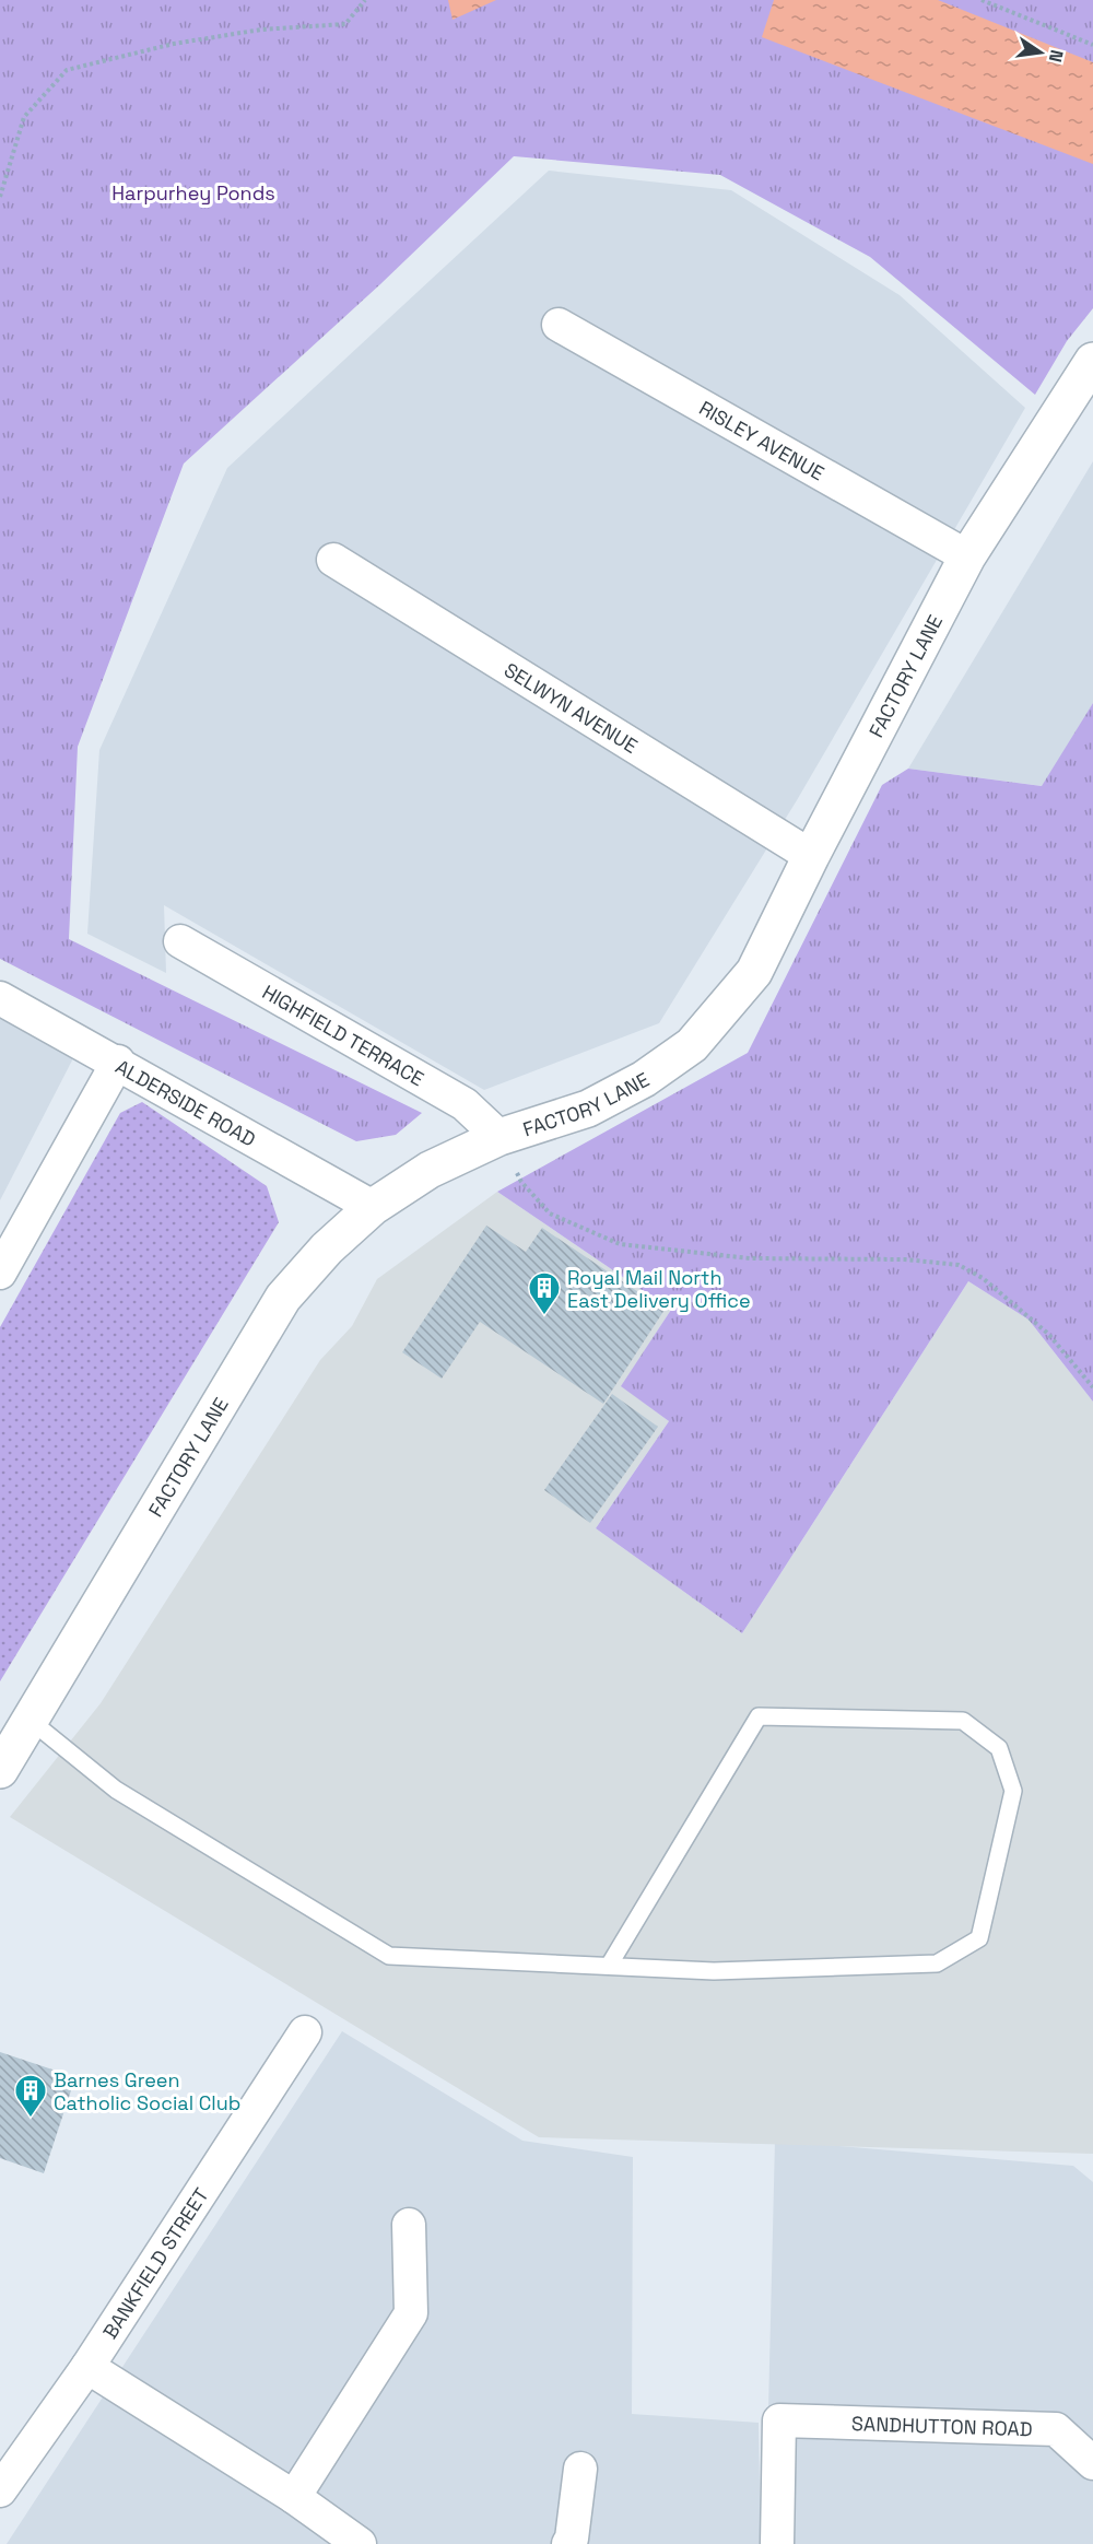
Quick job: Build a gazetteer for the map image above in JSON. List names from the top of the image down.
{
  "streets": {
    "street": [
      "RISLEY AVENUE",
      "FACTORY LANE",
      "SELWYN AVENUE",
      "HIGHFIELD TERRACE",
      "ALDERSIDE ROAD",
      "BANKFIELD STREET",
      "SANDHUTTON ROAD"
    ]
  },
  "crossings": [
    ["RISLEY AVENUE", "FACTORY LANE"],
    ["FACTORY LANE", "SELWYN AVENUE"],
    ["FACTORY LANE", "HIGHFIELD TERRACE"],
    ["FACTORY LANE", "ALDERSIDE ROAD"]
  ],
  "parks": ["Harpurhey Ponds"],
  "places": {
    "building": ["Royal Mail North East Delivery Office", "Barnes Green Catholic Social Club"]
  },
  "north": "right"
}
